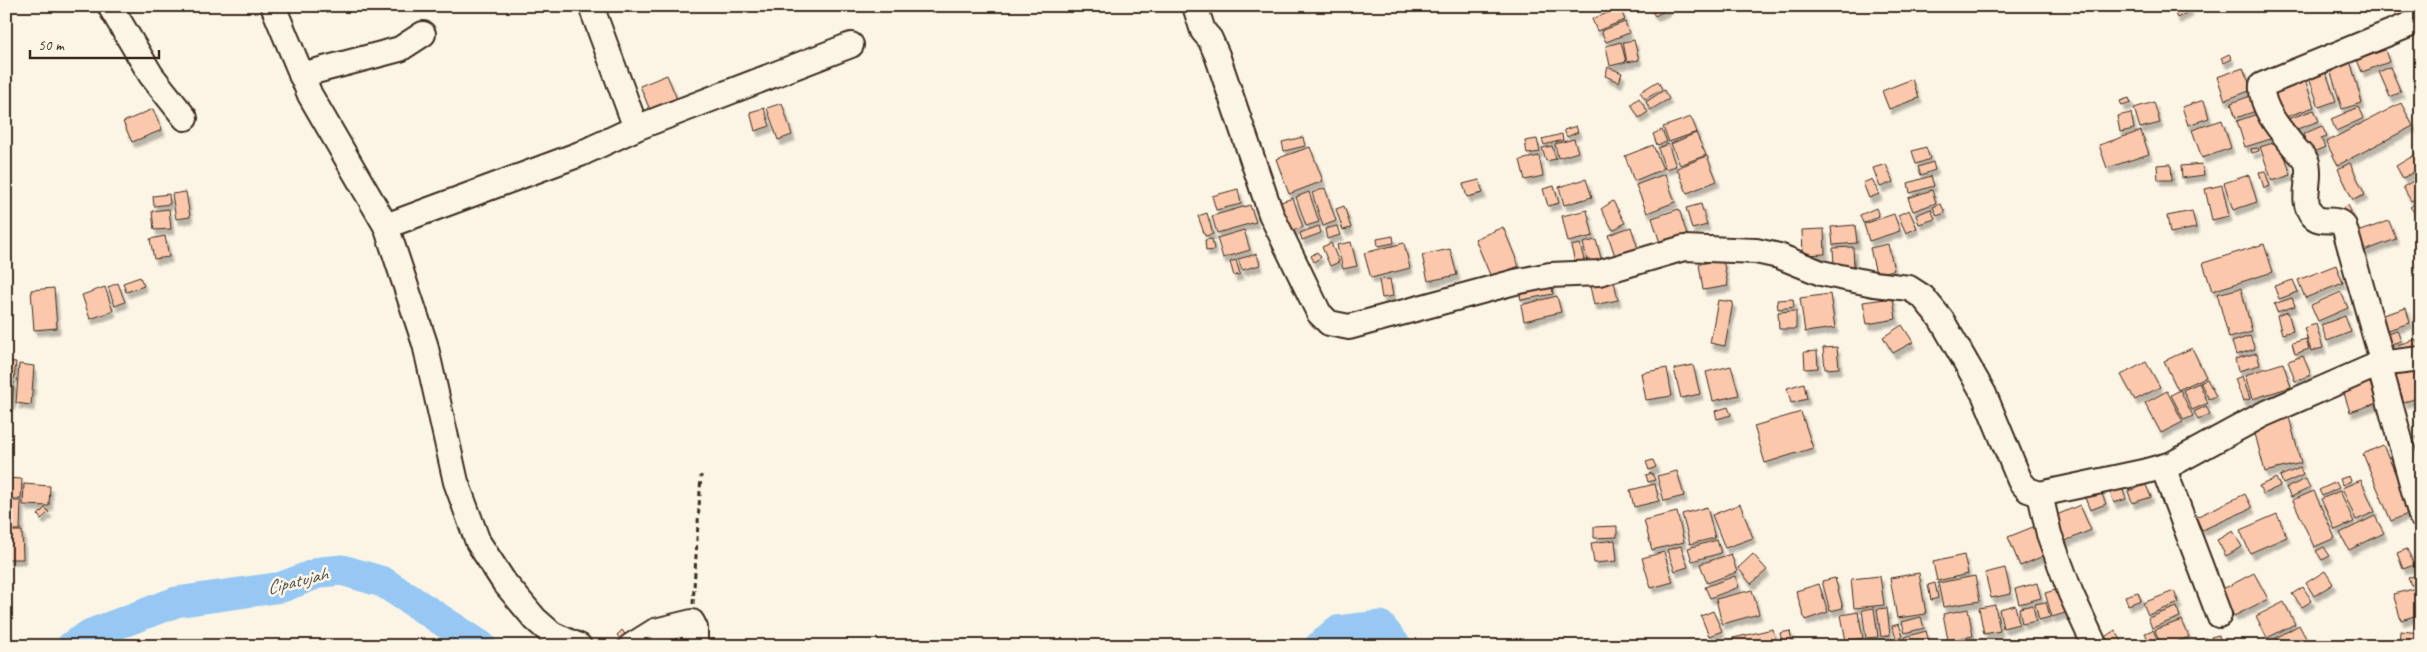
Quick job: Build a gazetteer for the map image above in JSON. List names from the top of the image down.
{
  "water": ["Cipatujah"],
  "scale_bar": "50 m"
}
